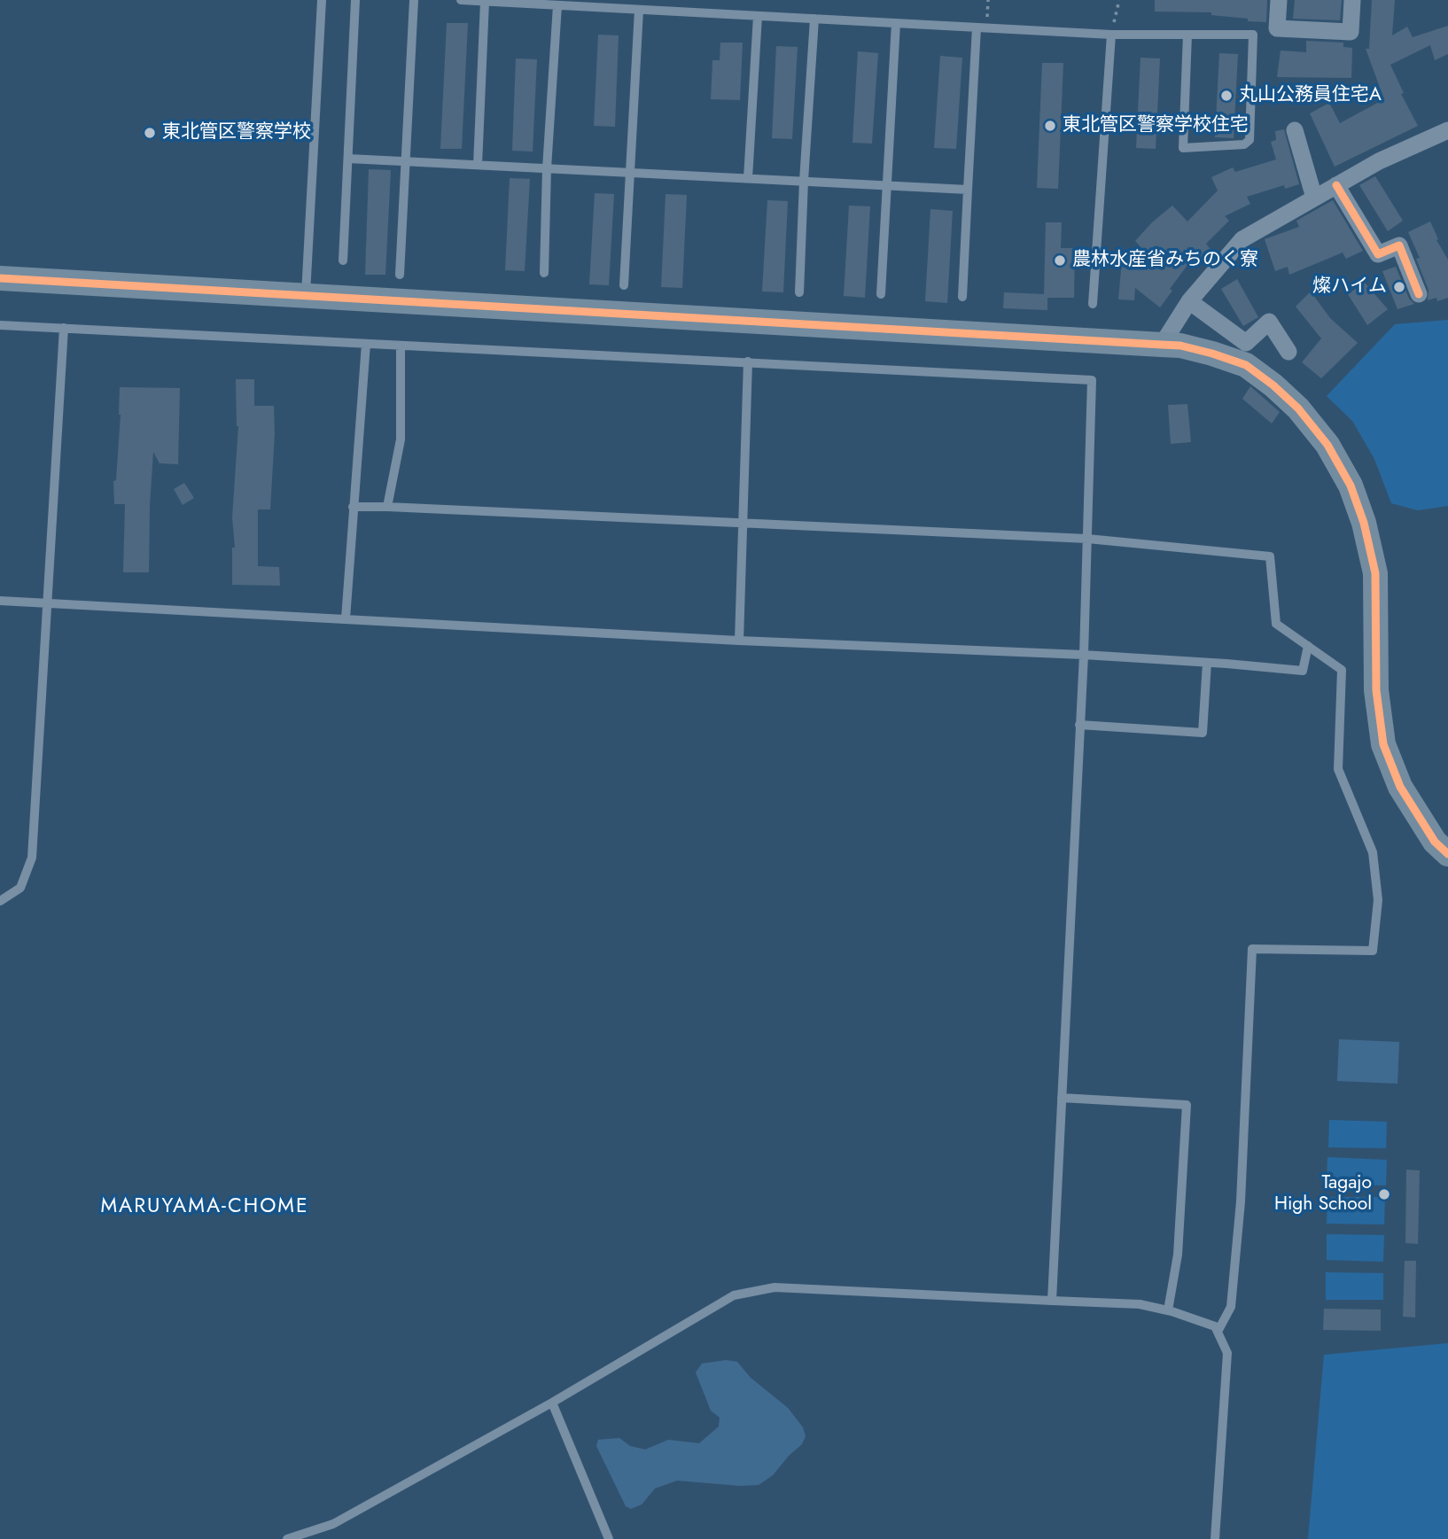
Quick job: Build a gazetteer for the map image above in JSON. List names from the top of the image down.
{
  "districts": ["MARUYAMA-CHOME"],
  "places": [
    "丸山公務員住宅A",
    "東北管区警察学校住宅",
    "東北管区警察学校",
    "農林水産省みちのく寮",
    "燦ハイム",
    "Tagajo High School"
  ]
}
